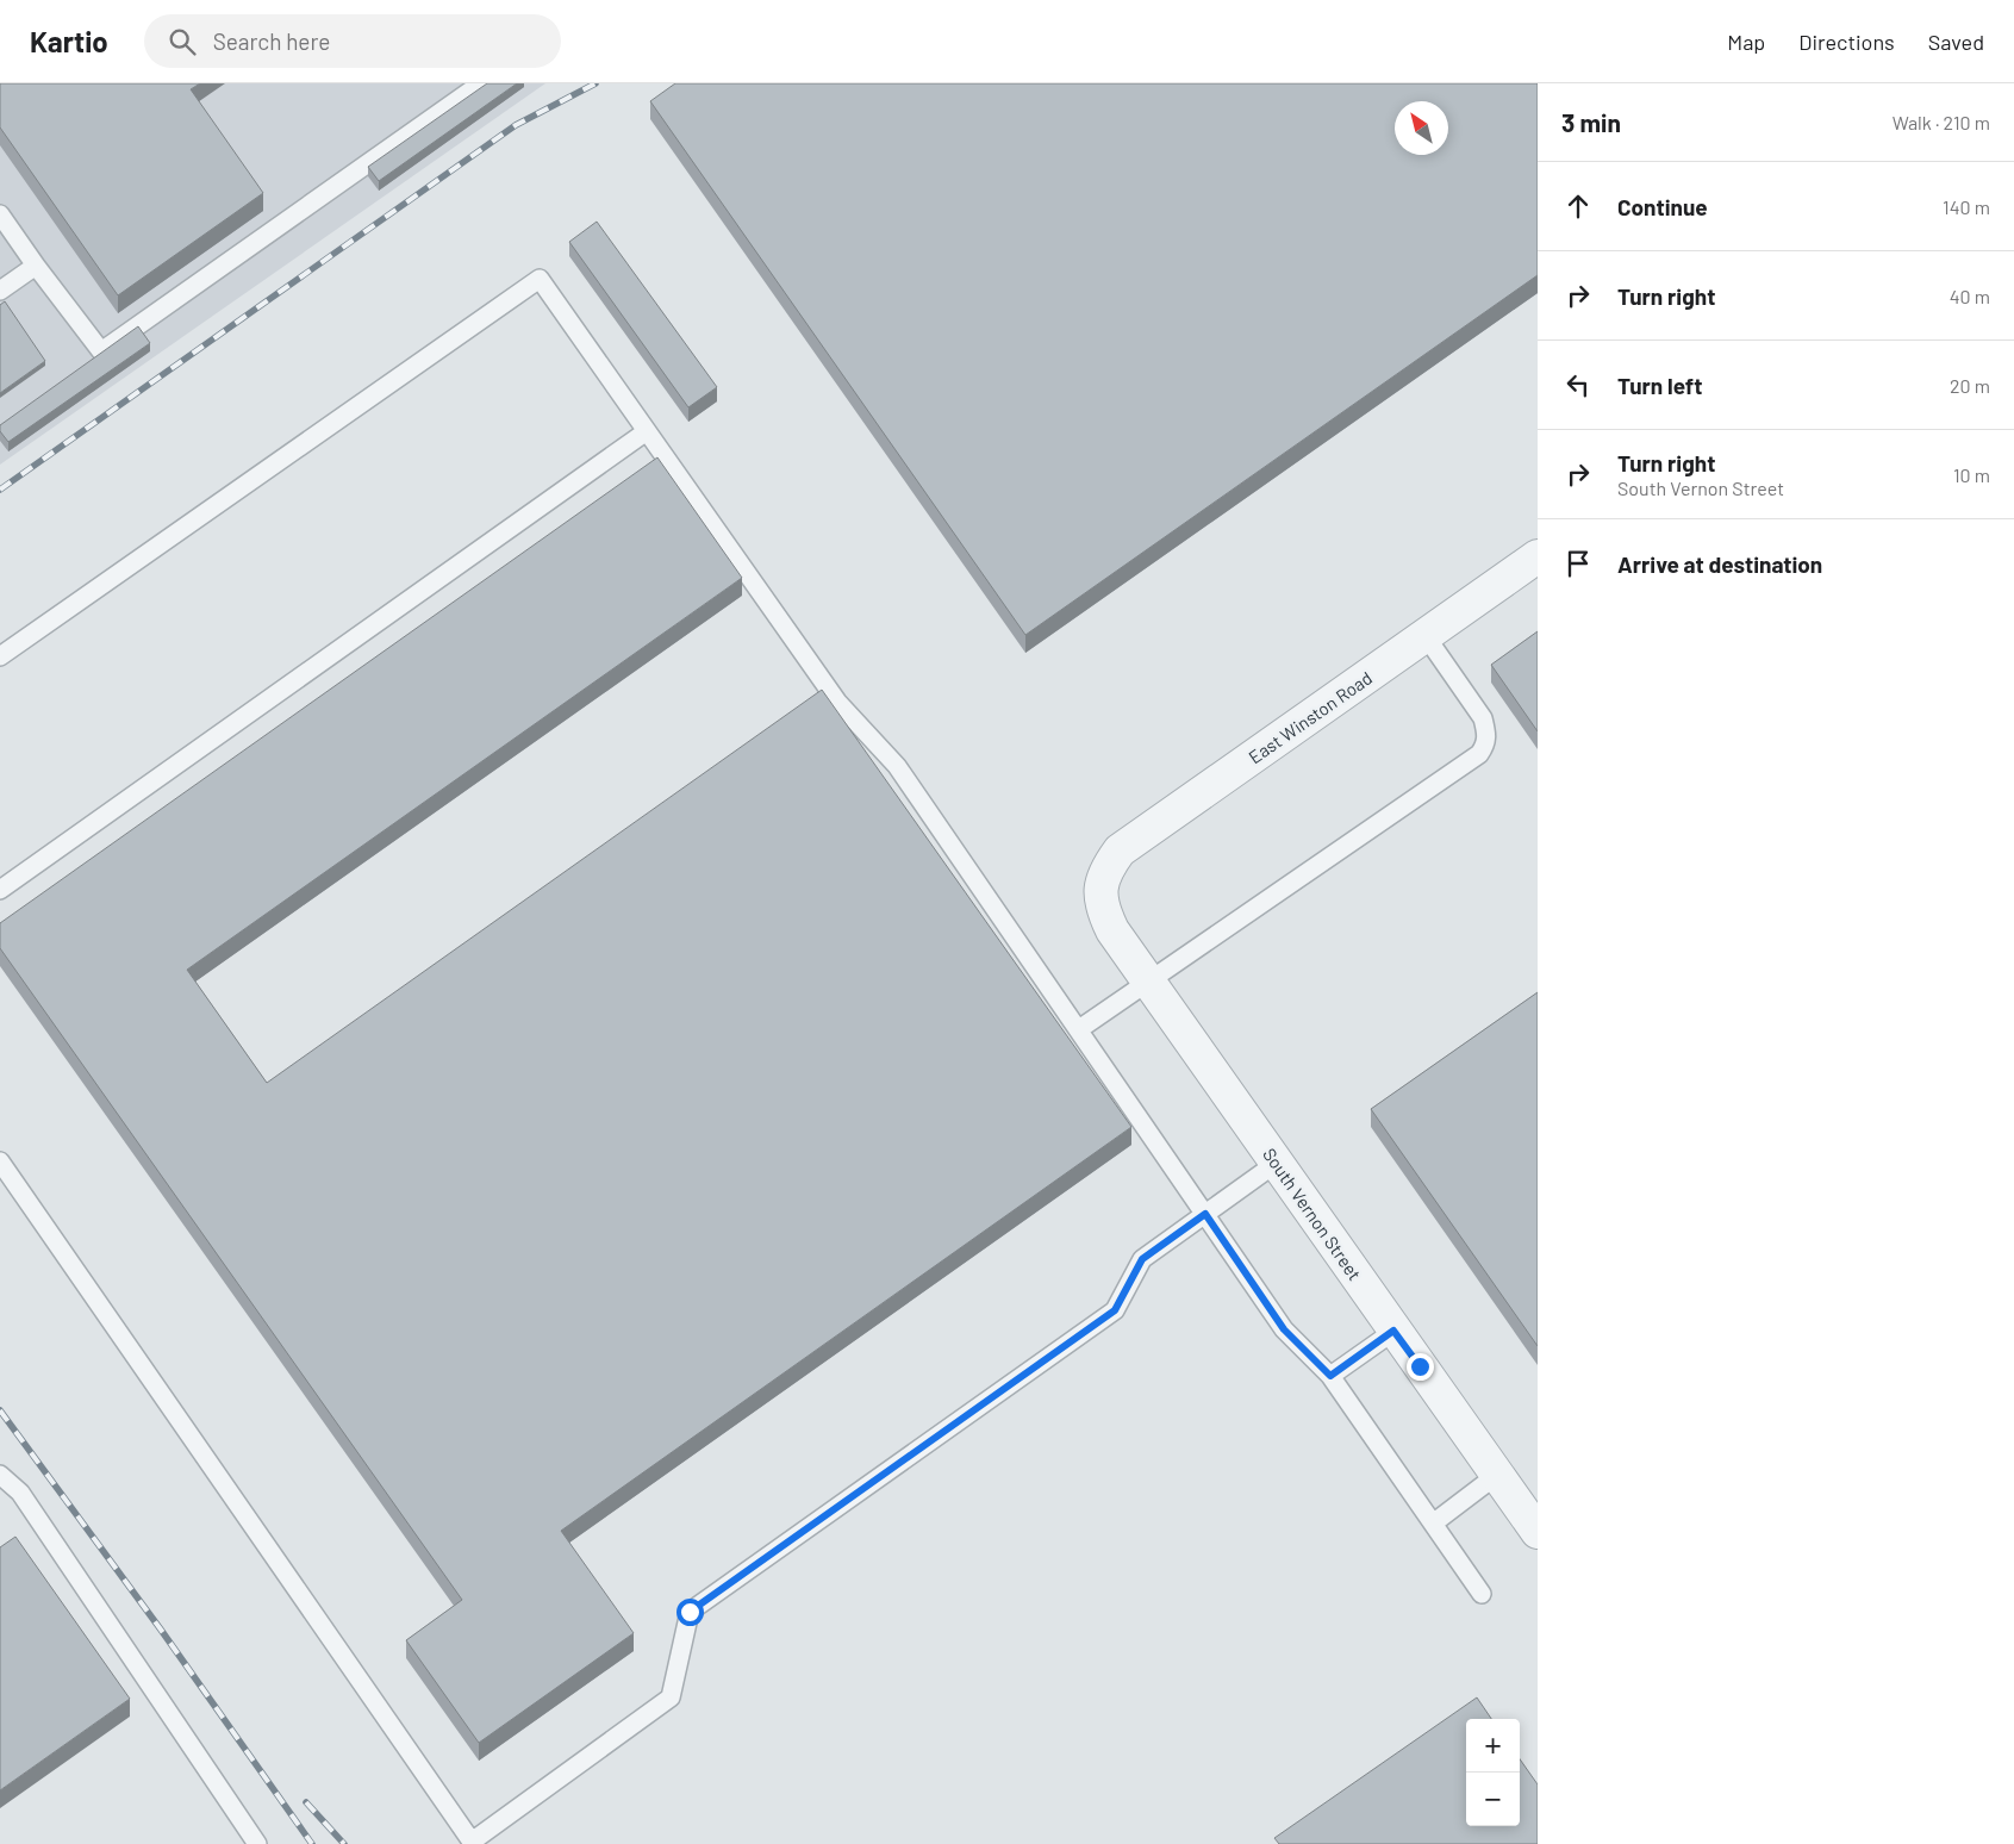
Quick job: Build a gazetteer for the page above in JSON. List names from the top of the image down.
{
  "streets": {
    "street": ["East Winston Road", "South Vernon Street"]
  },
  "crossings": [
    ["East Winston Road", "South Vernon Street"]
  ],
  "north": "top left",
  "page": {
    "header": "Kartio",
    "search": "Search here",
    "nav": ["Map", "Directions", "Saved"],
    "heading": ["3 min", "Walk · 210 m"],
    "list": [
      ["Continue", "140 m"],
      ["Turn right", "40 m"],
      ["Turn left", "20 m"],
      ["Turn right", "South Vernon Street", "10 m"],
      "Arrive at destination"
    ],
    "map_buttons": ["+", "−"]
  }
}
